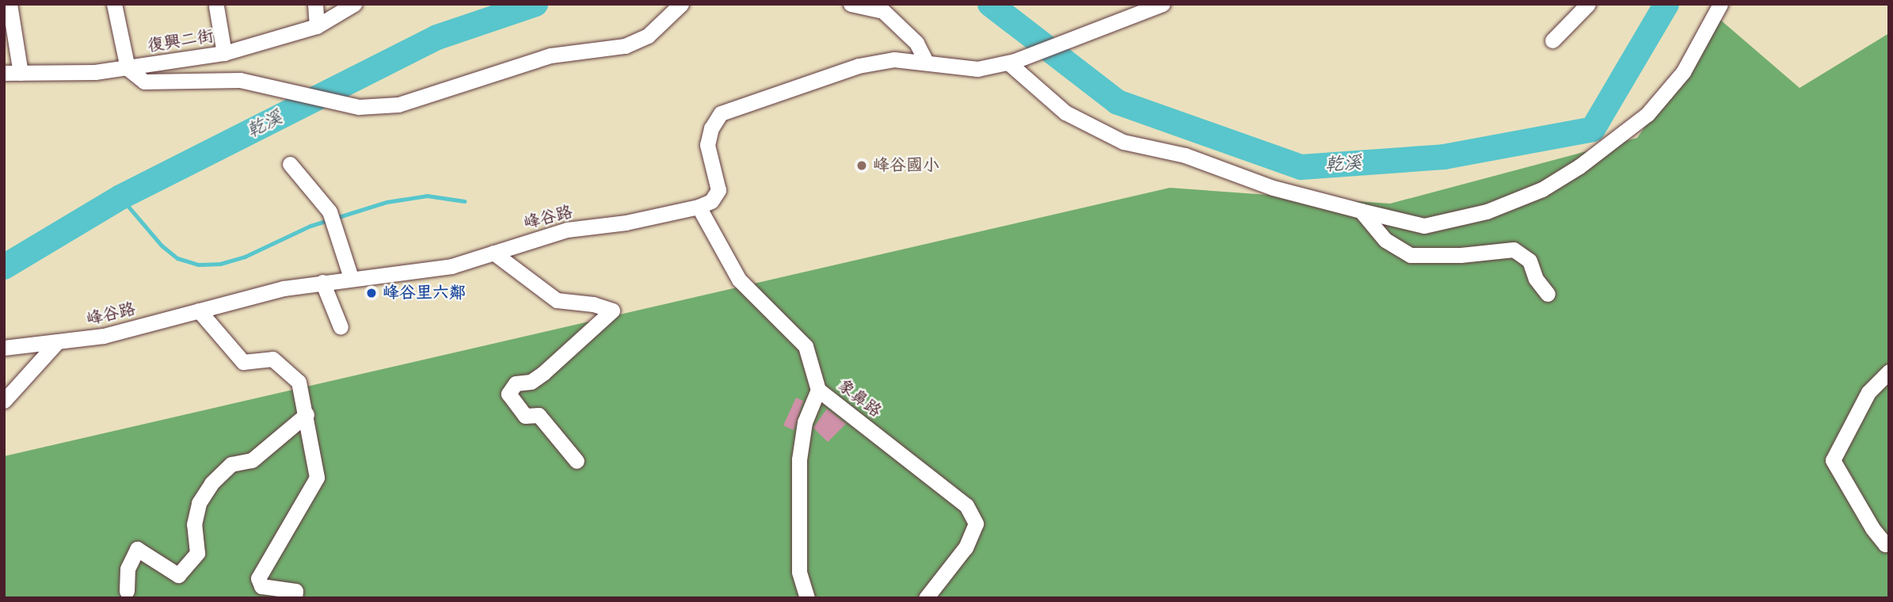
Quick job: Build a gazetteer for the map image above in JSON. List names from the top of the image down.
{
  "streets": {
    "street": ["復興二街", "峰谷路", "象鼻路"]
  },
  "crossings": [
    ["峰谷路", "象鼻路"]
  ],
  "water": ["乾溪"],
  "places": ["峰谷國小", "峰谷里六鄰"]
}
